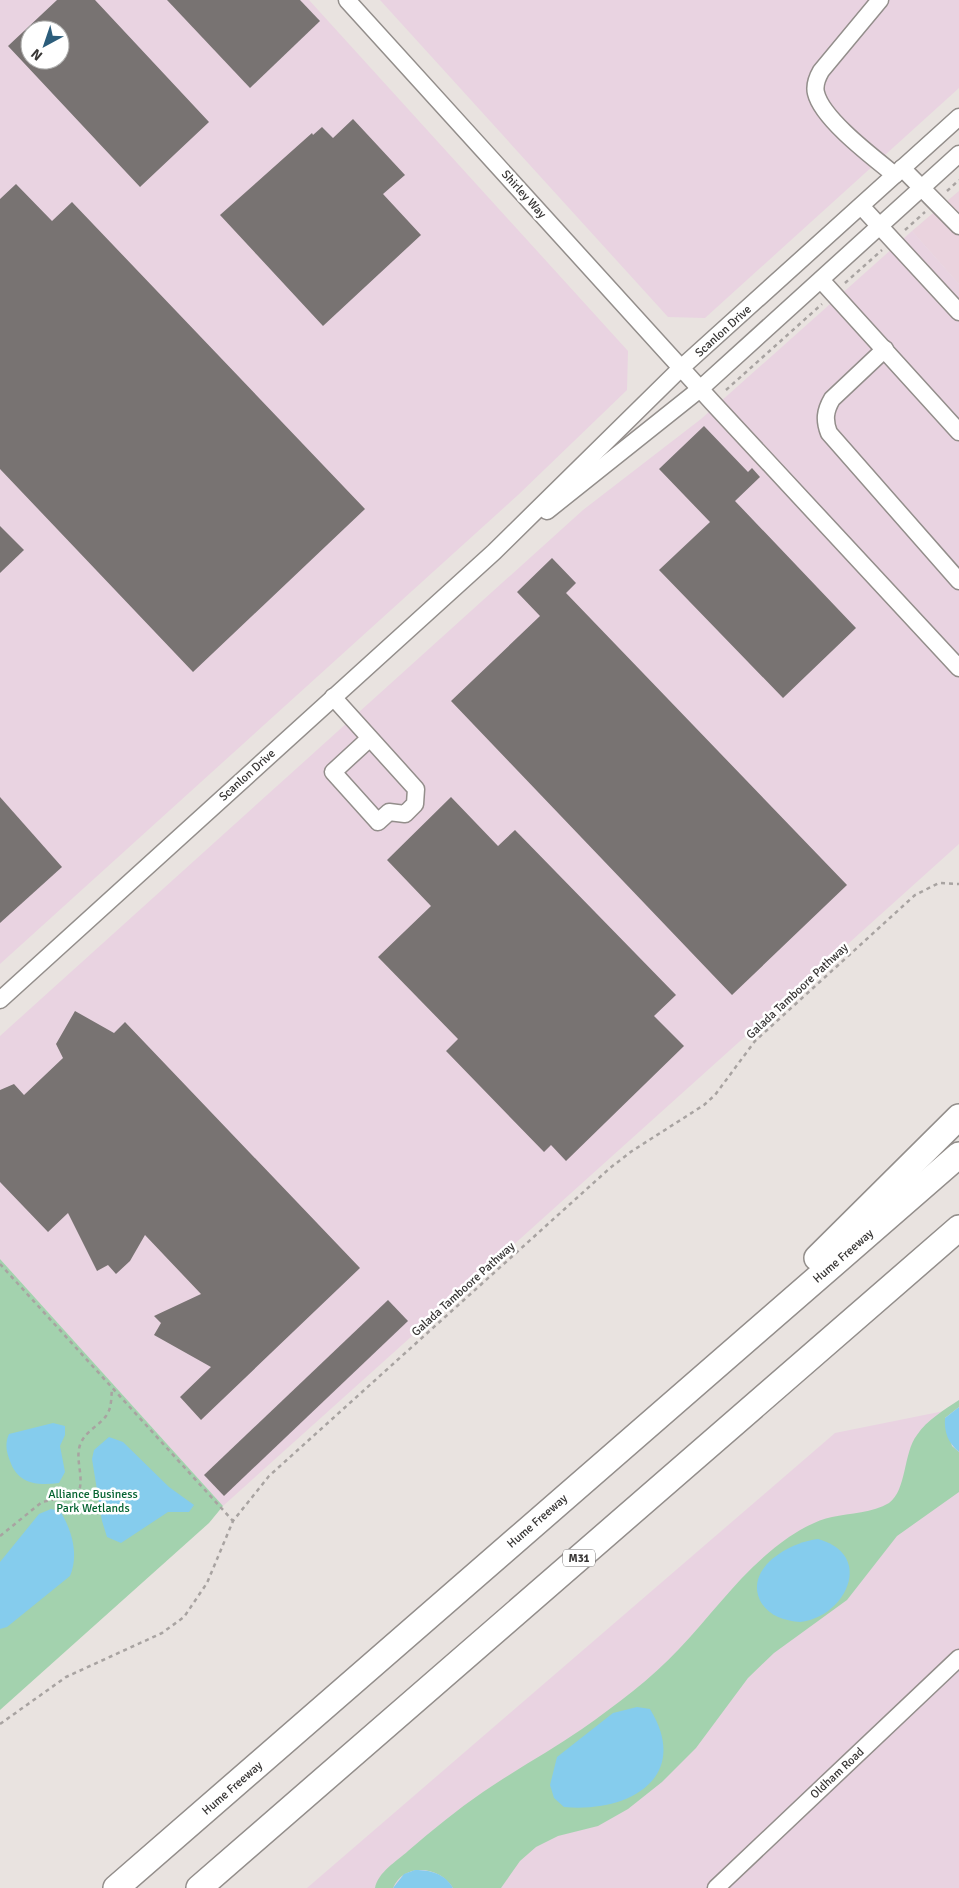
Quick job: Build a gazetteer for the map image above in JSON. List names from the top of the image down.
{
  "streets": {
    "highway": ["Hume Freeway", "M31"],
    "street": ["Shirley Way", "Scanlon Drive", "Oldham Road"],
    "path": ["Galada Tamboore Pathway"]
  },
  "crossings": [
    ["Shirley Way", "Scanlon Drive"]
  ],
  "parks": ["Alliance Business Park Wetlands"],
  "north": "bottom left"
}
